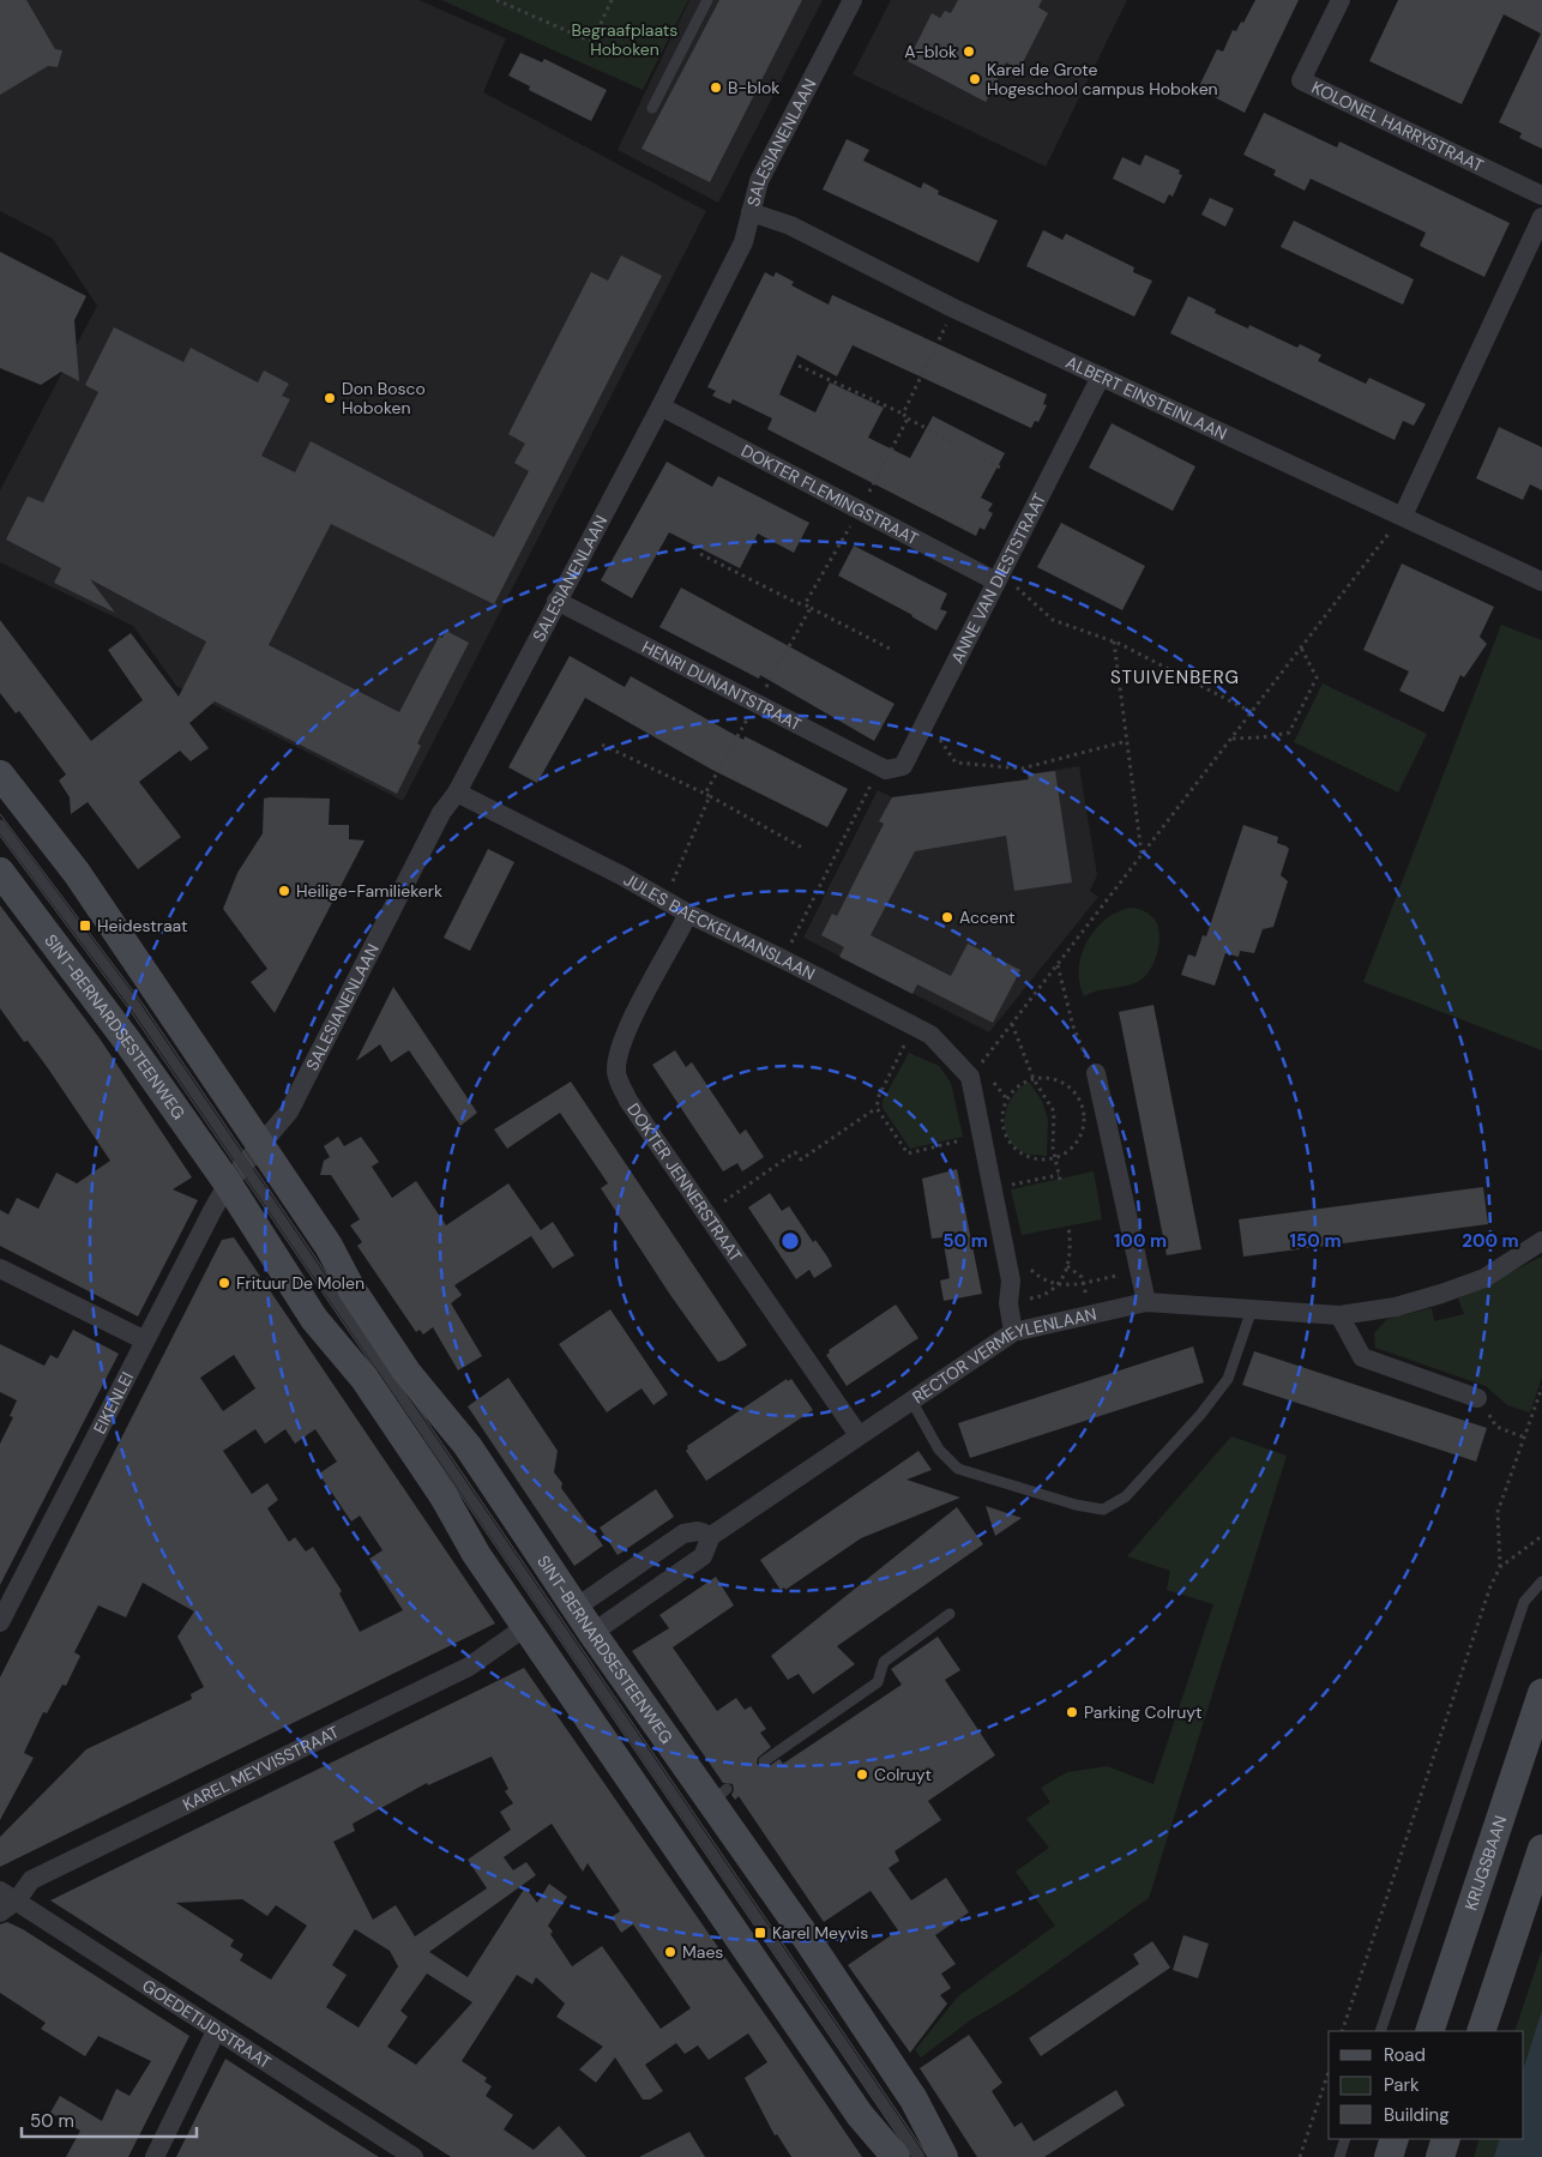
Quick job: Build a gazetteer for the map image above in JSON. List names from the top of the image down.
{
  "streets": {
    "main road": ["SINT-BERNARDSESTEENWEG", "KRIJGSBAAN"],
    "street": [
      "KOLONEL HARRYSTRAAT",
      "SALESIANENLAAN",
      "ALBERT EINSTEINLAAN",
      "DOKTER FLEMINGSTRAAT",
      "ANNE VAN DIESTSTRAAT",
      "HENRI DUNANTSTRAAT",
      "JULES BAECKELMANSLAAN",
      "DOKTER JENNERSTRAAT",
      "RECTOR VERMEYLENLAAN",
      "EIKENLEI",
      "KAREL MEYVISSTRAAT",
      "GOEDETIJDSTRAAT"
    ]
  },
  "crossings": [
    ["SALESIANENLAAN", "ALBERT EINSTEINLAAN"],
    ["SALESIANENLAAN", "DOKTER FLEMINGSTRAAT"],
    ["SALESIANENLAAN", "HENRI DUNANTSTRAAT"],
    ["SALESIANENLAAN", "JULES BAECKELMANSLAAN"],
    ["SALESIANENLAAN", "SINT-BERNARDSESTEENWEG"],
    ["SALESIANENLAAN", "EIKENLEI"],
    ["ALBERT EINSTEINLAAN", "ANNE VAN DIESTSTRAAT"],
    ["DOKTER FLEMINGSTRAAT", "ANNE VAN DIESTSTRAAT"],
    ["ANNE VAN DIESTSTRAAT", "HENRI DUNANTSTRAAT"],
    ["JULES BAECKELMANSLAAN", "DOKTER JENNERSTRAAT"],
    ["SINT-BERNARDSESTEENWEG", "RECTOR VERMEYLENLAAN"],
    ["SINT-BERNARDSESTEENWEG", "EIKENLEI"],
    ["SINT-BERNARDSESTEENWEG", "KAREL MEYVISSTRAAT"],
    ["DOKTER JENNERSTRAAT", "RECTOR VERMEYLENLAAN"],
    ["KAREL MEYVISSTRAAT", "GOEDETIJDSTRAAT"]
  ],
  "districts": ["STUIVENBERG"],
  "parks": ["Begraafplaats Hoboken"],
  "places": {
    "other": [
      "A-blok",
      "Karel de Grote Hogeschool campus Hoboken",
      "B-blok",
      "Don Bosco Hoboken",
      "Heilige-Familiekerk",
      "Accent",
      "Frituur De Molen",
      "Parking Colruyt",
      "Colruyt",
      "Maes"
    ],
    "transit": ["Heidestraat", "Karel Meyvis"]
  },
  "legend": ["Road", "Park", "Building"],
  "scale_bar": "50 m",
  "rings": [
    "50 m",
    "100 m",
    "150 m",
    "200 m"
  ]
}
